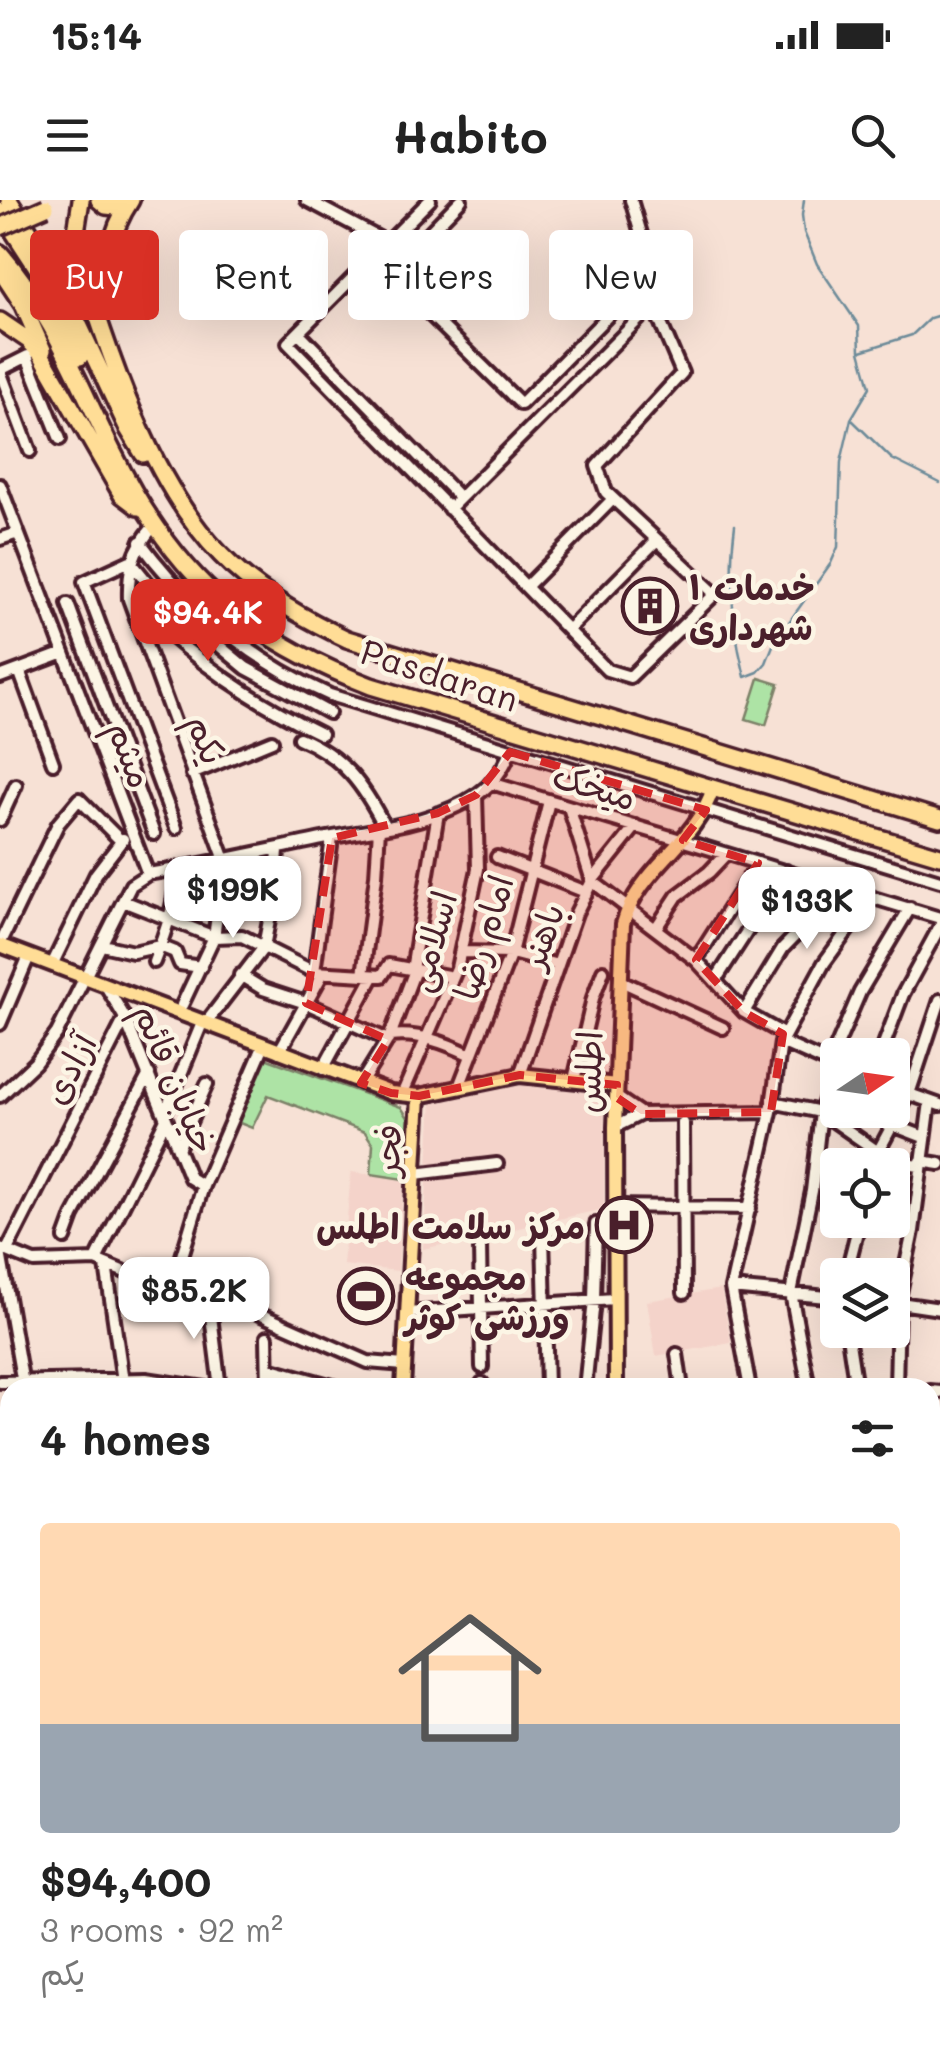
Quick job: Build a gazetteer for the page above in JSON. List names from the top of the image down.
{
  "streets": {
    "highway": ["Pasdaran"],
    "main road": ["اطلس", "فجر"],
    "street": [
      "یکم",
      "میثم",
      "میخک",
      "باهنر",
      "امام رضا",
      "اسلامی",
      "آزادی",
      "خیابان قائم"
    ]
  },
  "crossings": [
    ["Pasdaran", "اطلس"],
    ["میخک", "باهنر"],
    ["میخک", "امام رضا"],
    ["میخک", "اطلس"],
    ["آزادی", "خیابان قائم"]
  ],
  "places": {
    "building": ["خدمات ۱ شهرداری"],
    "hospital": ["مرکز سلامت اطلس"],
    "sports": ["مجموعه ورزشی کوثر"]
  },
  "north": "right",
  "page": {
    "status": "15:14",
    "header": "Habito",
    "chip": [
      "Buy",
      "Rent",
      "Filters",
      "New"
    ],
    "price": [
      "$94.4K",
      "$199K",
      "$133K",
      "$85.2K"
    ],
    "heading": "4 homes",
    "list": [
      {
        "name": "$94,400",
        "note": "3 rooms · 92 m² · یکم"
      }
    ]
  }
}
